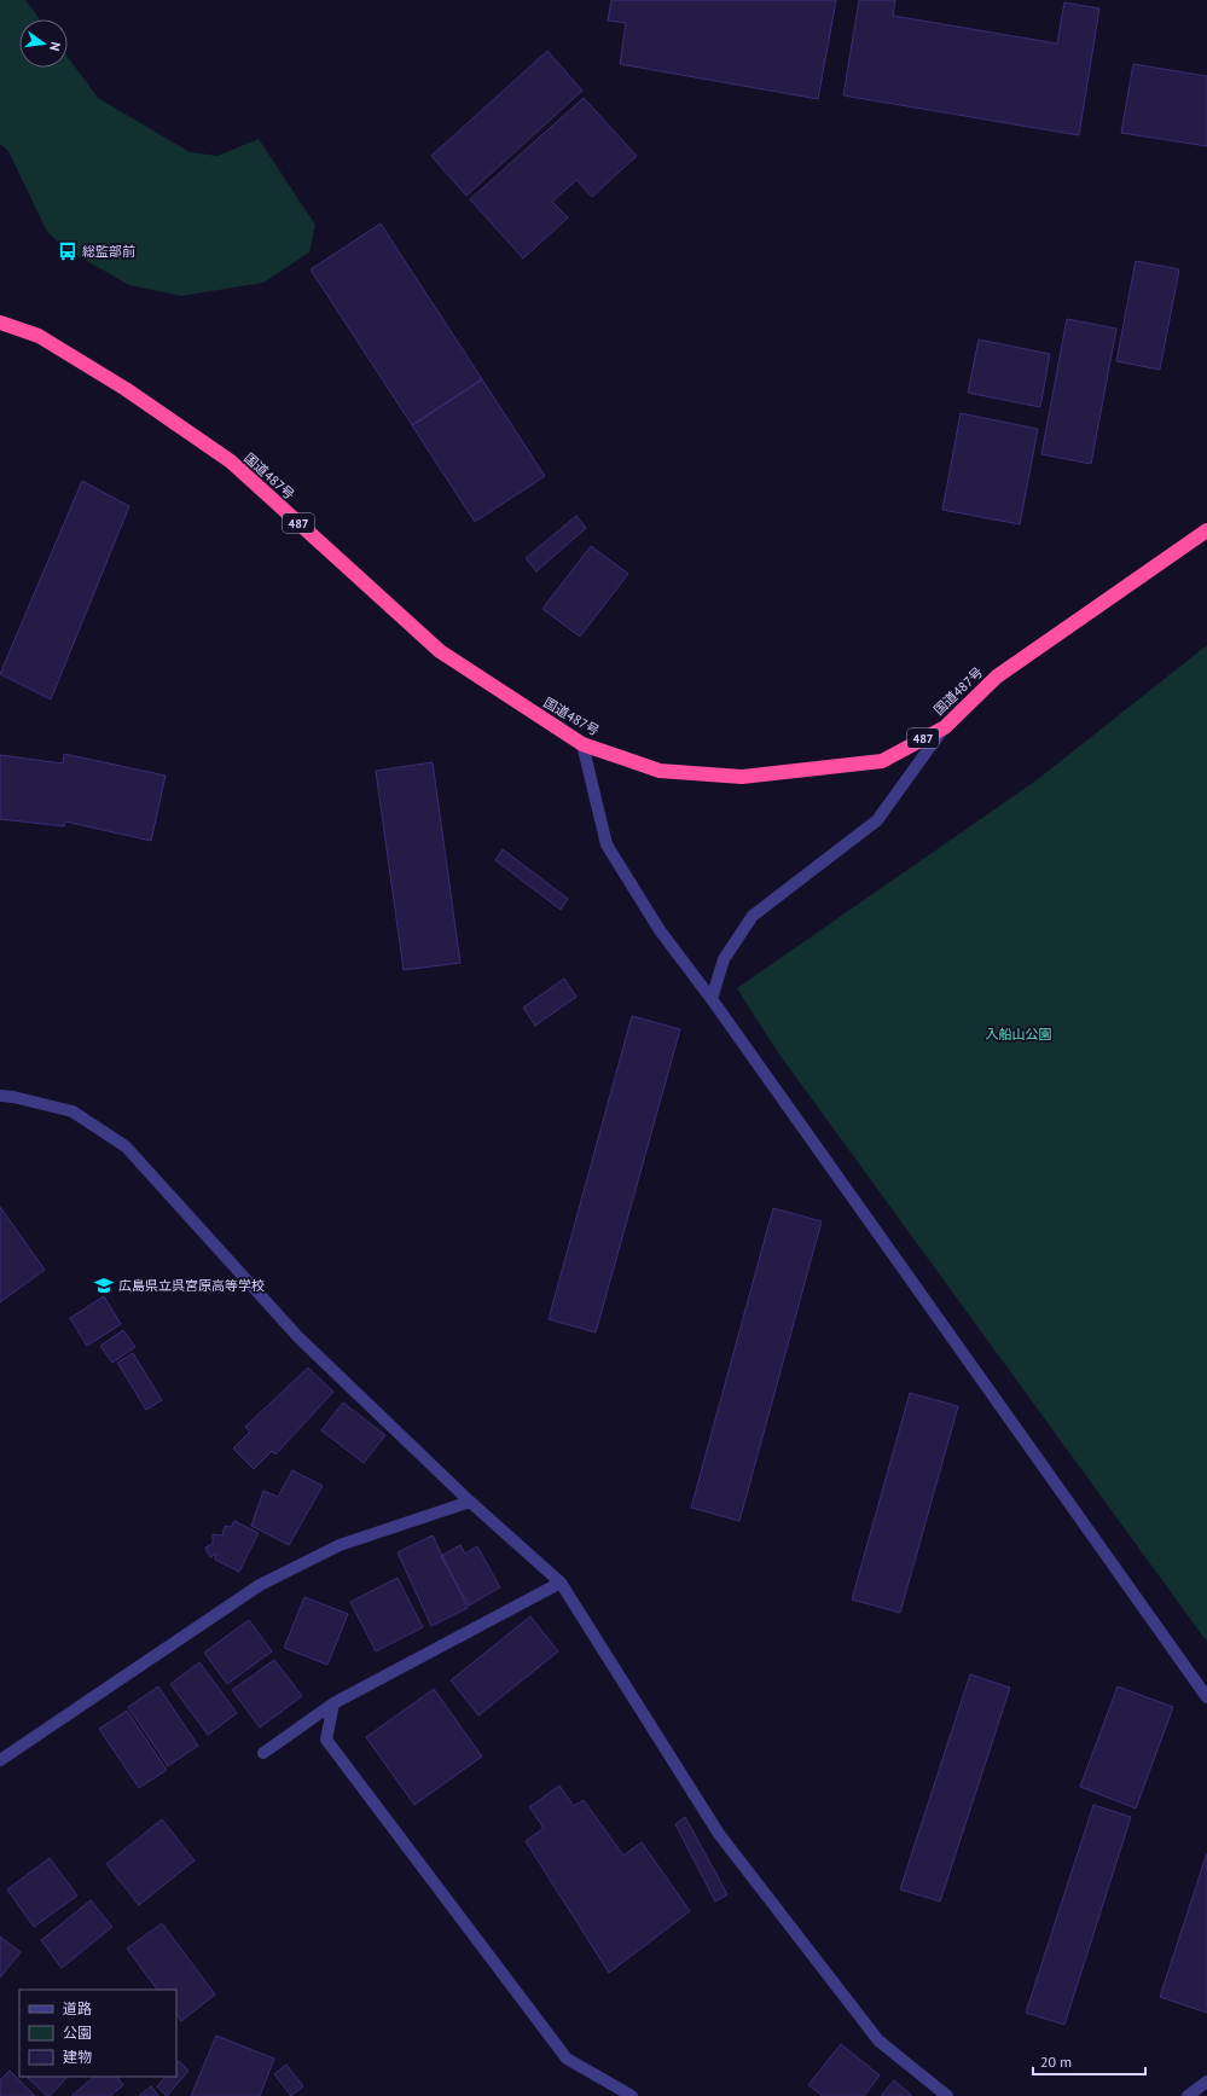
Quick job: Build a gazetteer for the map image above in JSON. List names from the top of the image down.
{
  "streets": {
    "highway": ["国道487号", "487"]
  },
  "parks": ["入船山公園"],
  "places": {
    "bus stop": ["総監部前"],
    "school or university": ["広島県立呉宮原高等学校"]
  },
  "legend": ["道路", "公園", "建物"],
  "scale_bar": "20 m",
  "north": "right"
}
